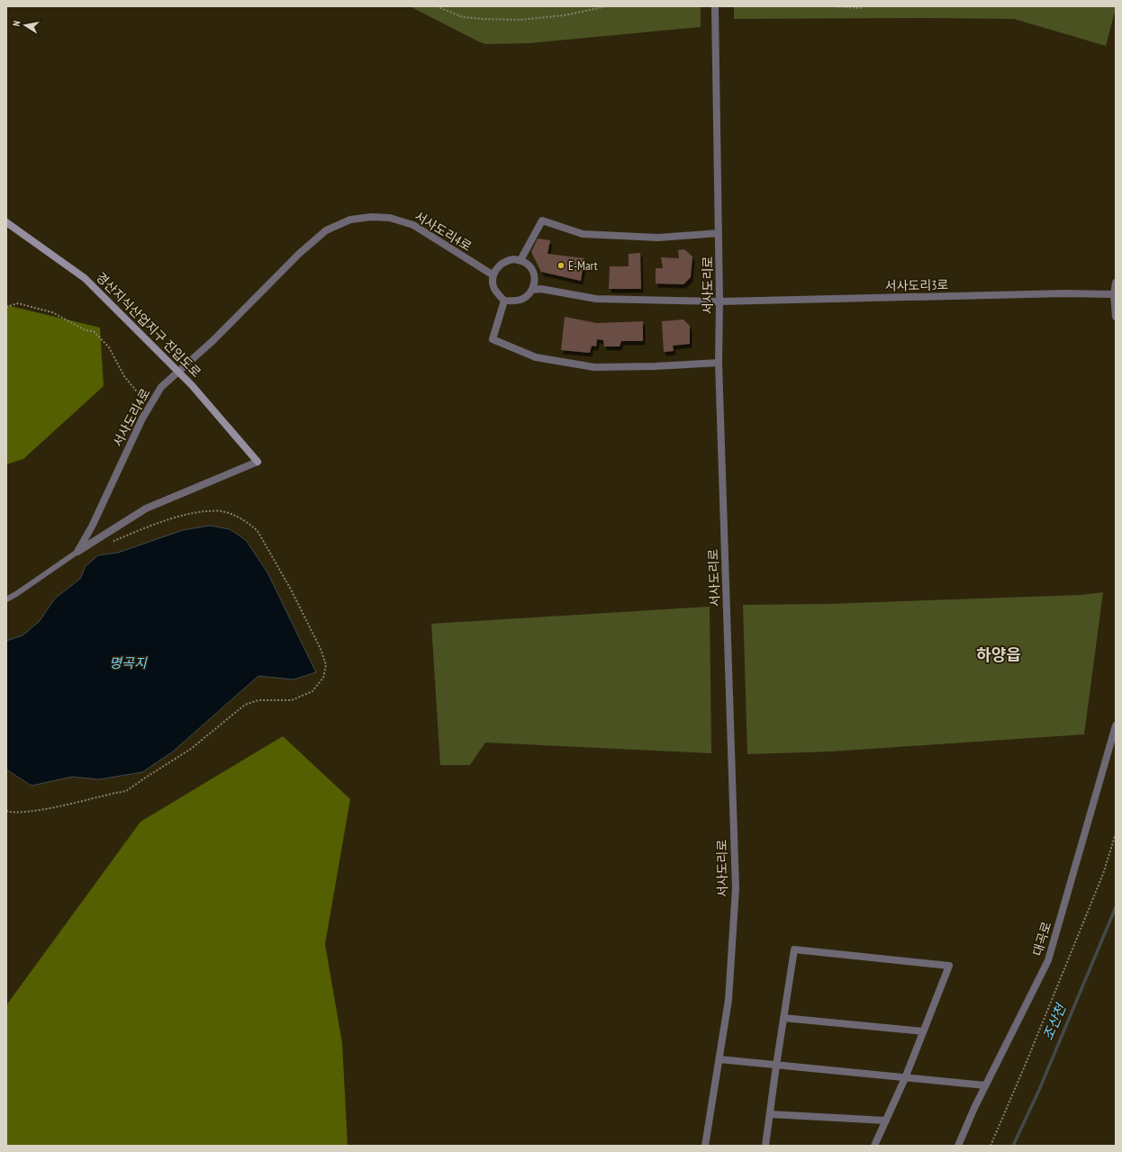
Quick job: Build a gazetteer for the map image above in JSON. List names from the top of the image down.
{
  "streets": {
    "street": [
      "서사도리4로",
      "서사도리로",
      "서사도리3로",
      "경산지식산업지구 진입도로",
      "대곡로"
    ]
  },
  "crossings": [
    ["서사도리로", "서사도리3로"]
  ],
  "districts": ["하양읍"],
  "water": ["명곡지", "조산천"],
  "places": ["E-Mart"],
  "north": "left"
}
